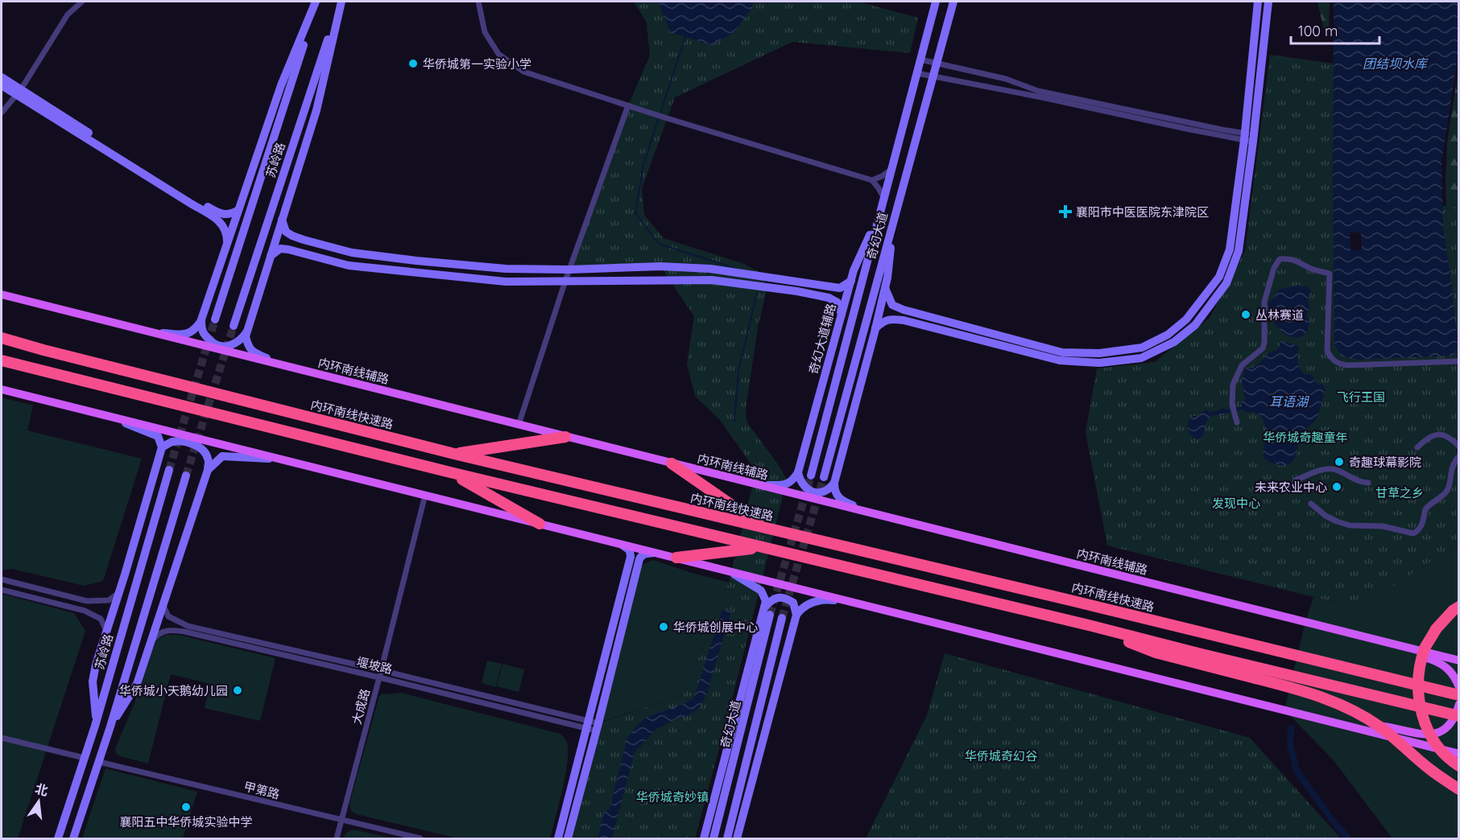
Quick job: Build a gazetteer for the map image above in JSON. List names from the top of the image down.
{
  "streets": {
    "highway": ["内环南线快速路"],
    "main road": ["内环南线辅路"],
    "street": [
      "苏岭路",
      "奇幻大道",
      "奇幻大道辅路",
      "堰坡路",
      "大成路",
      "甲第路"
    ]
  },
  "crossings": [
    ["奇幻大道", "奇幻大道辅路"],
    ["堰坡路", "大成路"],
    ["大成路", "甲第路"]
  ],
  "water": ["团结坝水库", "耳语湖"],
  "parks": [
    "飞行王国",
    "华侨城奇趣童年",
    "甘草之乡",
    "发现中心",
    "华侨城奇幻谷",
    "华侨城奇妙镇"
  ],
  "places": {
    "other": [
      "华侨城第一实验小学",
      "丛林赛道",
      "奇趣球幕影院",
      "未来农业中心",
      "华侨城创展中心",
      "华侨城小天鹅幼儿园",
      "襄阳五中华侨城实验中学"
    ],
    "health": ["襄阳市中医医院东津院区"]
  },
  "scale_bar": "100 m",
  "north": "top"
}
